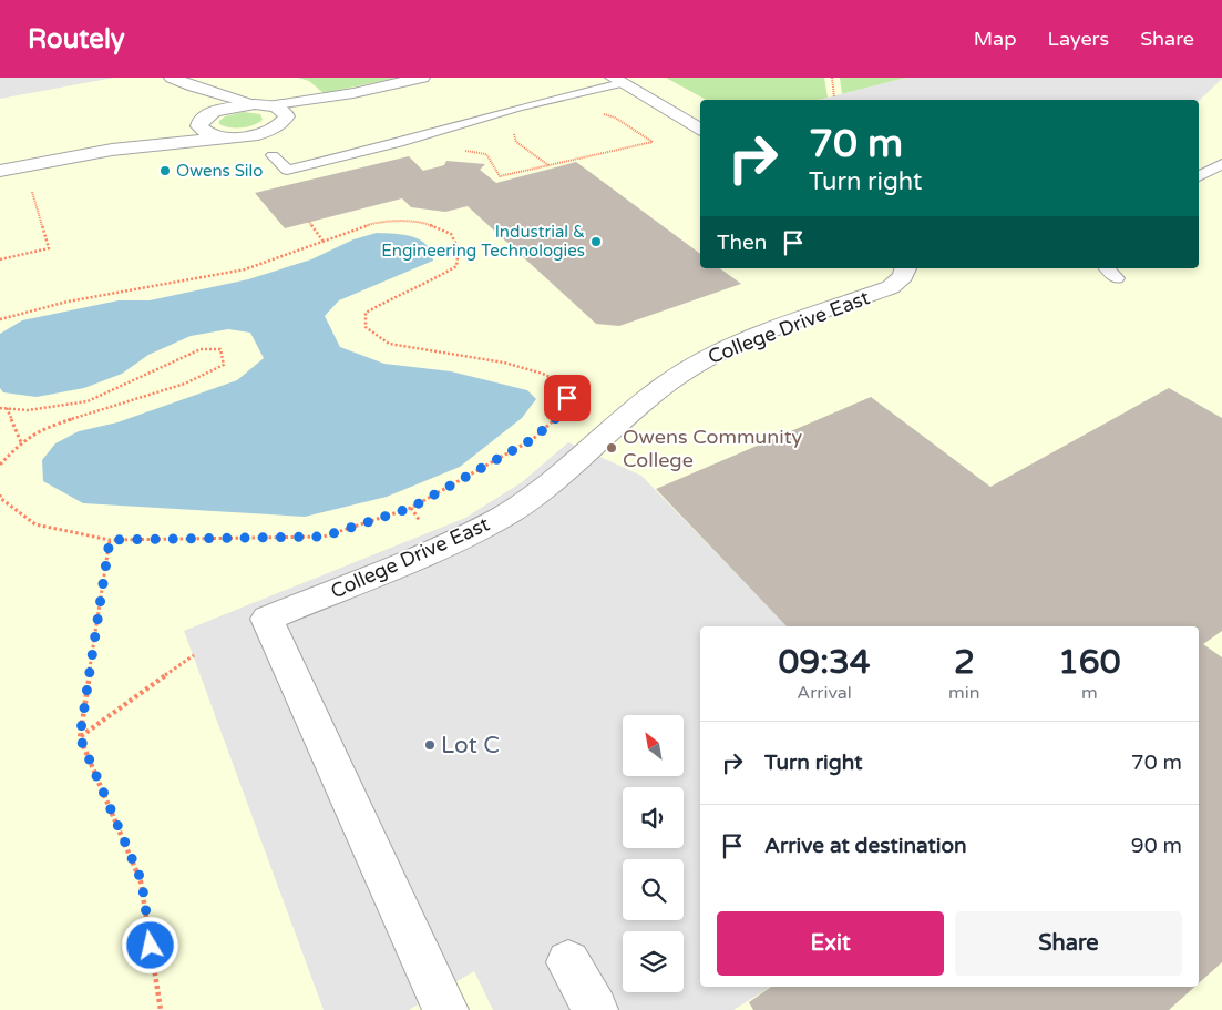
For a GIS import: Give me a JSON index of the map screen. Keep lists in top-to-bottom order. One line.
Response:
{"streets":{"street":["College Drive East"]},"places":["Owens Silo","Industrial & Engineering Technologies","Owens Community College","Lot C"],"north":"top left","page":{"header":"Routely","nav":["Map","Layers","Share"],"turn":["70 m","Turn right"],"then":"Then","eta":["09:34","Arrival","2","min","160","m"],"list":[{"name":"Turn right","value":"70 m"},{"name":"Arrive at destination","value":"90 m"}],"buttons":["Exit","Share"]}}
